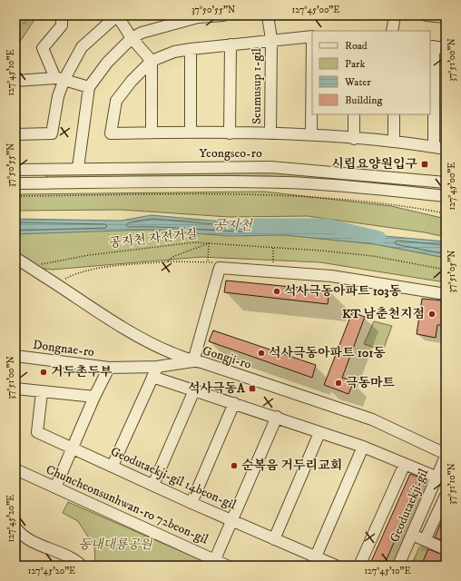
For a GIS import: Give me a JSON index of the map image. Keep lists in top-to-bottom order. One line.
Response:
{"streets":{"street":["Seumusup 1-gil","Yeongseo-ro","Dongnae-ro","Gongji-ro","Geodutaekji-gil 14beon-gil","Chuncheonsunhwan-ro 72beon-gil","Geodutaekji-gil"],"path":["공지천 자전거길"]},"crossings":[["Dongnae-ro","Gongji-ro"],["Dongnae-ro","Geodutaekji-gil 14beon-gil"],["Dongnae-ro","Chuncheonsunhwan-ro 72beon-gil"],["Gongji-ro","Geodutaekji-gil"]],"water":["공지천"],"parks":["동내대룡공원"],"places":{"transit":["시립요양원입구","석사극동A"],"other":["석사극동아파트 103동","KT 남춘천지점","석사극동아파트 101동","거두촌두부","극동마트","순복음 거두리교회"]},"legend":["Road","Park","Water","Building"],"coordinates":["37°50'55\"N","127°45'00\"E","37°51'00\"N","127°45'10\"E","37°51'05\"N","37°51'10\"N","127°45'20\"E"]}
